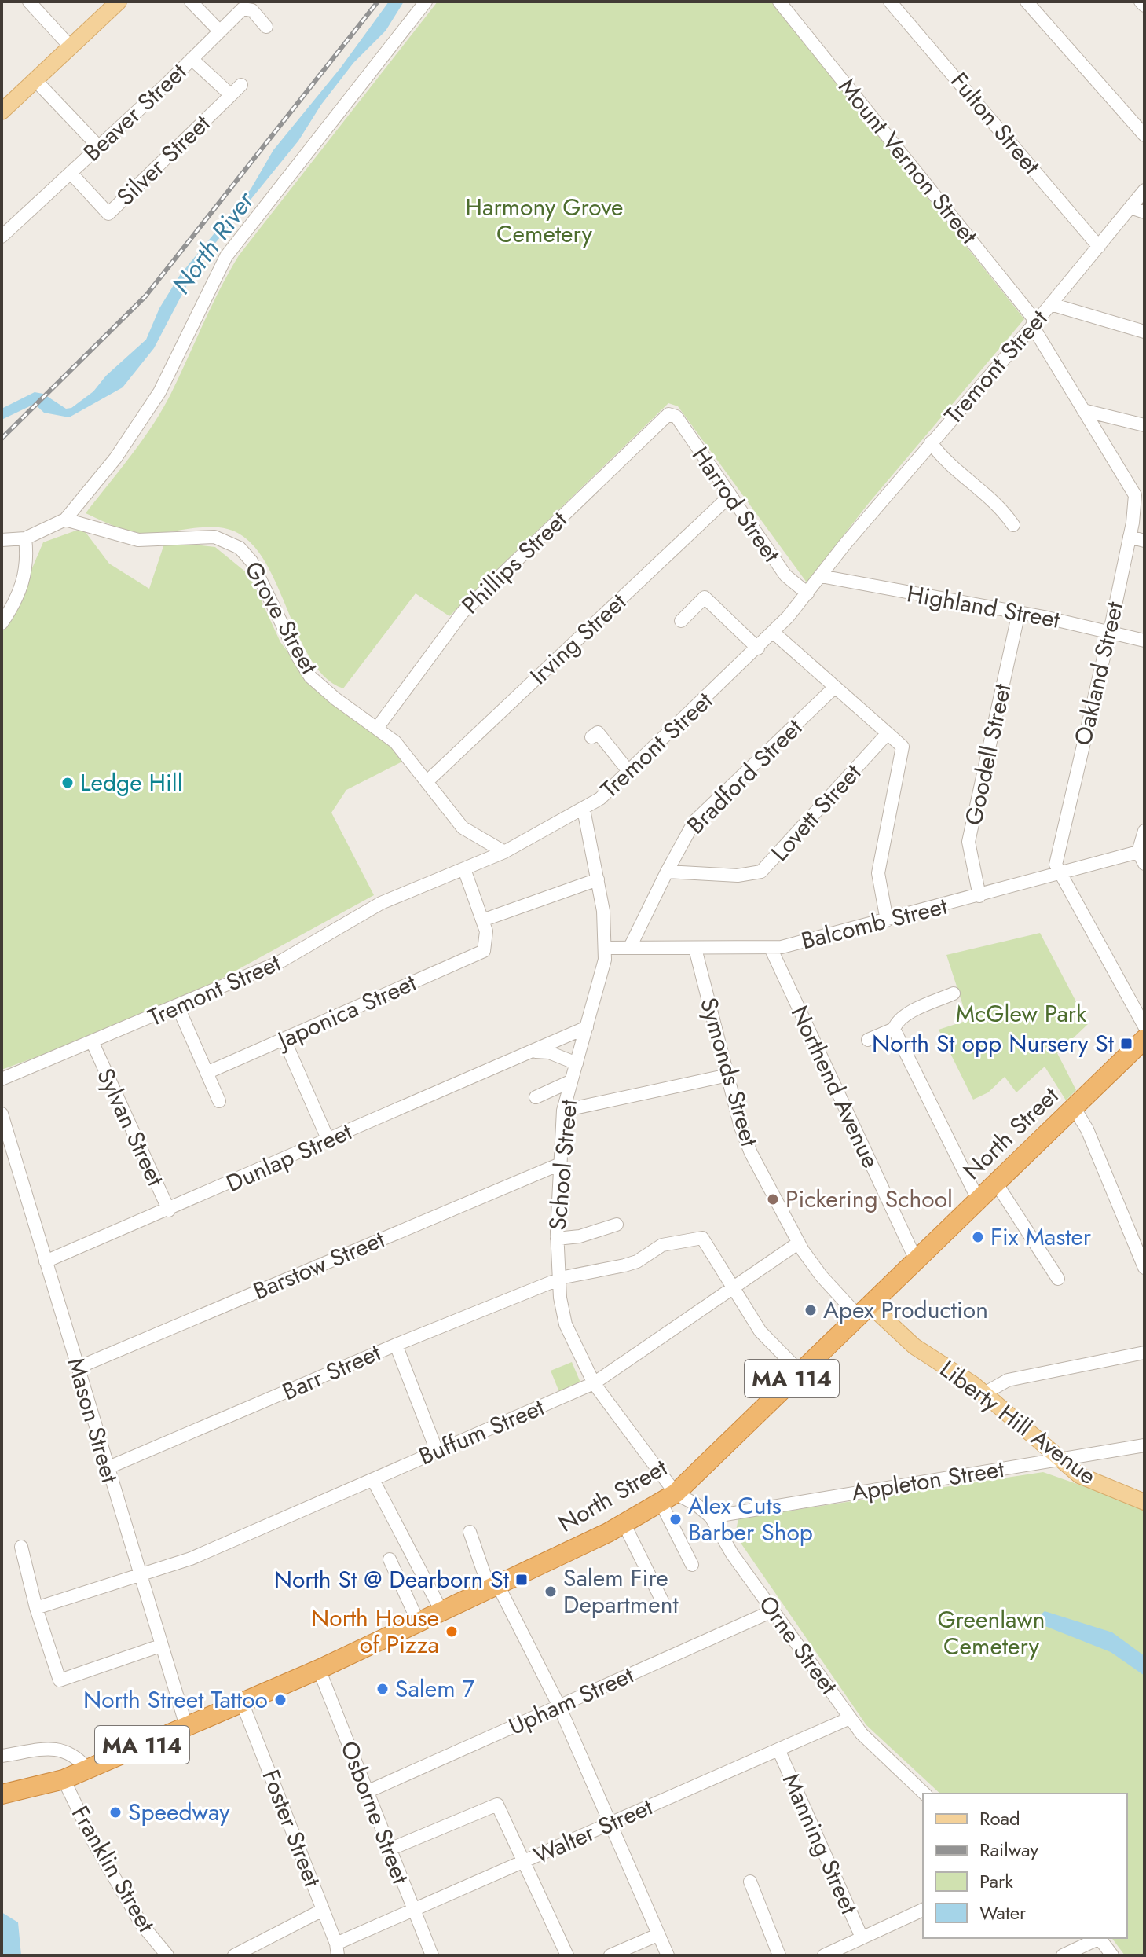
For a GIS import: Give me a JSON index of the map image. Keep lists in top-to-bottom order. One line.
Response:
{"streets":{"highway":["North Street","MA 114"],"main road":["Liberty Hill Avenue"],"street":["Beaver Street","Fulton Street","Silver Street","Mount Vernon Street","Tremont Street","Harrod Street","Phillips Street","Highland Street","Grove Street","Irving Street","Oakland Street","Goodell Street","Bradford Street","Lovett Street","Balcomb Street","Japonica Street","Symonds Street","Northend Avenue","Sylvan Street","Dunlap Street","School Street","Barstow Street","Barr Street","Mason Street","Buffum Street","Appleton Street","Orne Street","Upham Street","Osborne Street","Foster Street","Walter Street","Manning Street","Franklin Street"]},"crossings":[["Beaver Street","Silver Street"],["Fulton Street","Tremont Street"],["Mount Vernon Street","Tremont Street"],["Mount Vernon Street","Oakland Street"],["Tremont Street","Harrod Street"],["Tremont Street","Highland Street"],["Tremont Street","Grove Street"],["Tremont Street","Oakland Street"],["Tremont Street","Sylvan Street"],["Tremont Street","School Street"],["Harrod Street","Phillips Street"],["Harrod Street","Irving Street"],["Phillips Street","Grove Street"],["Highland Street","Oakland Street"],["Highland Street","Goodell Street"],["Grove Street","Irving Street"],["Oakland Street","Balcomb Street"],["Goodell Street","Balcomb Street"],["Bradford Street","Lovett Street"],["Bradford Street","Balcomb Street"],["Balcomb Street","Symonds Street"],["Balcomb Street","Northend Avenue"],["Balcomb Street","School Street"],["Symonds Street","North Street"],["Symonds Street","Liberty Hill Avenue"],["Symonds Street","Buffum Street"],["Northend Avenue","North Street"],["Sylvan Street","Dunlap Street"],["North Street","School Street"],["North Street","Mason Street"],["North Street","Liberty Hill Avenue"],["North Street","Orne Street"],["North Street","Osborne Street"],["North Street","Foster Street"],["North Street","Franklin Street"],["Dunlap Street","School Street"],["Dunlap Street","Mason Street"],["School Street","Barstow Street"],["School Street","Barr Street"],["School Street","Buffum Street"],["School Street","Orne Street"],["Barstow Street","Mason Street"],["Barr Street","Mason Street"],["Barr Street","Buffum Street"],["Mason Street","Buffum Street"],["Liberty Hill Avenue","Appleton Street"],["Appleton Street","Orne Street"],["Orne Street","Upham Street"],["Orne Street","Walter Street"],["Upham Street","Osborne Street"],["Osborne Street","Walter Street"],["Foster Street","Walter Street"],["Walter Street","Manning Street"]],"water":["North River"],"parks":["Harmony Grove Cemetery","McGlew Park","Greenlawn Cemetery"],"places":{"other":["Ledge Hill","Pickering School","Fix Master","Apex Production","Alex Cuts Barber Shop","Salem Fire Department","North House of Pizza","Salem 7","North Street Tattoo","Speedway"],"transit":["North St opp Nursery St","North St @ Dearborn St"]},"legend":["Road","Railway","Park","Water"]}
